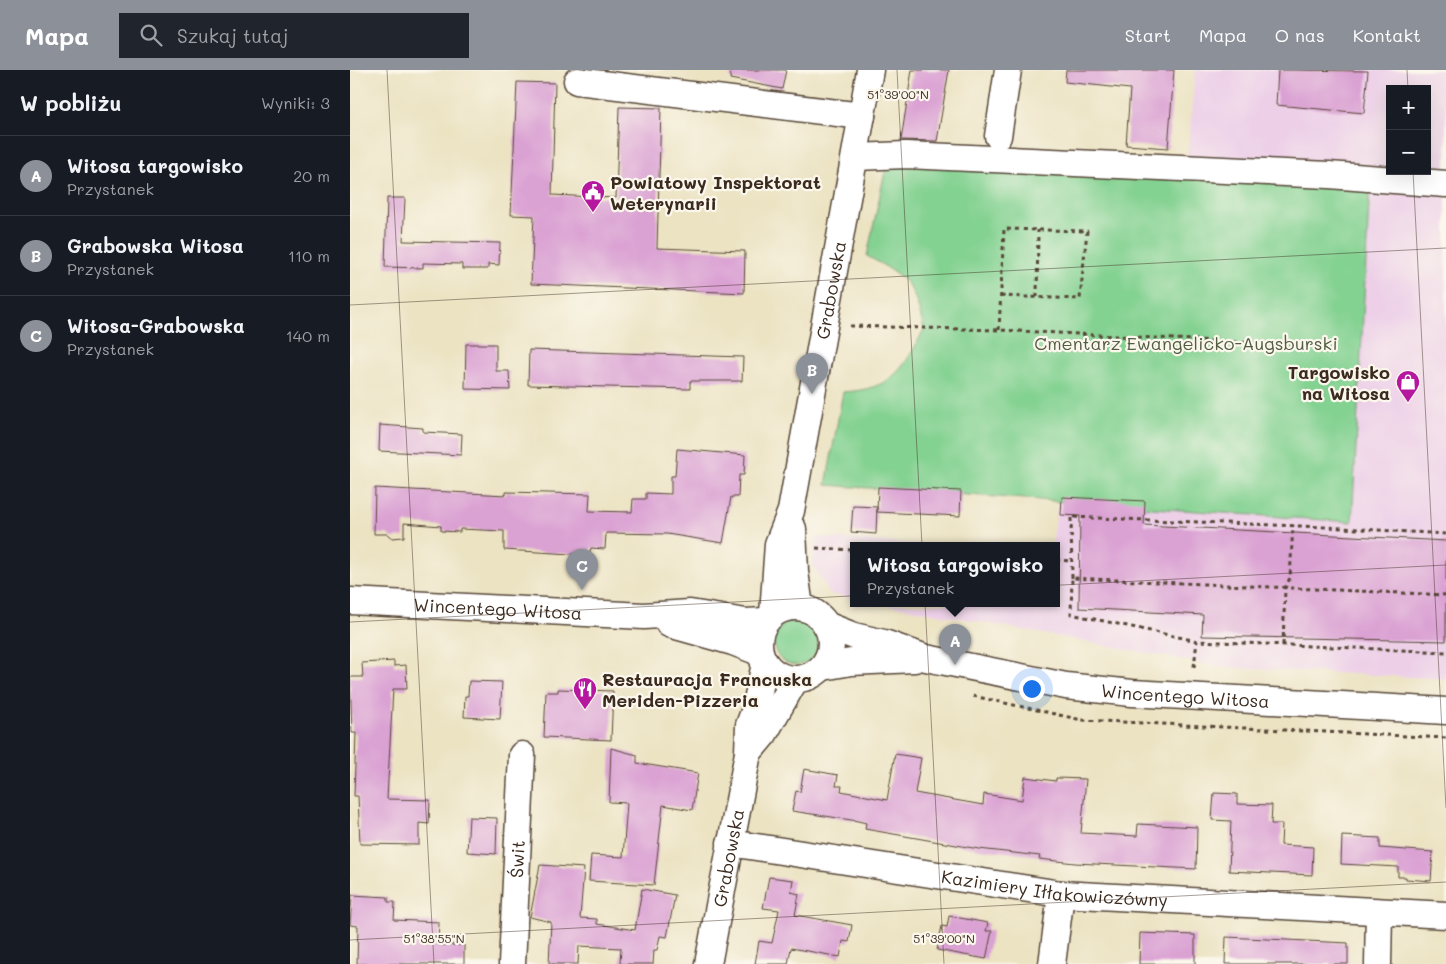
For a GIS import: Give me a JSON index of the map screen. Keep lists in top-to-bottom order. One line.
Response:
{"streets":{"street":["Grabowska","Wincentego Witosa","Świt","Kazimiery Iłłakowiczówny"]},"crossings":[["Grabowska","Wincentego Witosa"],["Grabowska","Kazimiery Iłłakowiczówny"]],"parks":["Cmentarz Ewangelicko-Augsburski"],"places":{"public building":["Powiatowy Inspektorat Weterynarii"],"shop":["Targowisko na Witosa"],"restaurant":["Restauracja Francuska Meriden-Pizzeria"]},"page":{"header":"Mapa","search":"Szukaj tutaj","nav":["Start","Mapa","O nas","Kontakt"],"heading":["W pobliżu","Wyniki: 3"],"map_buttons":["+","−"],"list":[{"mark":"A","name":"Witosa targowisko","note":"Przystanek","value":"20 m"},{"mark":"B","name":"Grabowska Witosa","note":"Przystanek","value":"110 m"},{"mark":"C","name":"Witosa-Grabowska","note":"Przystanek","value":"140 m"}],"pins":["B","C","A"],"popup":["Witosa targowisko","Przystanek"]},"coordinates":["51°39'00\"N","51°38'55\"N"]}
